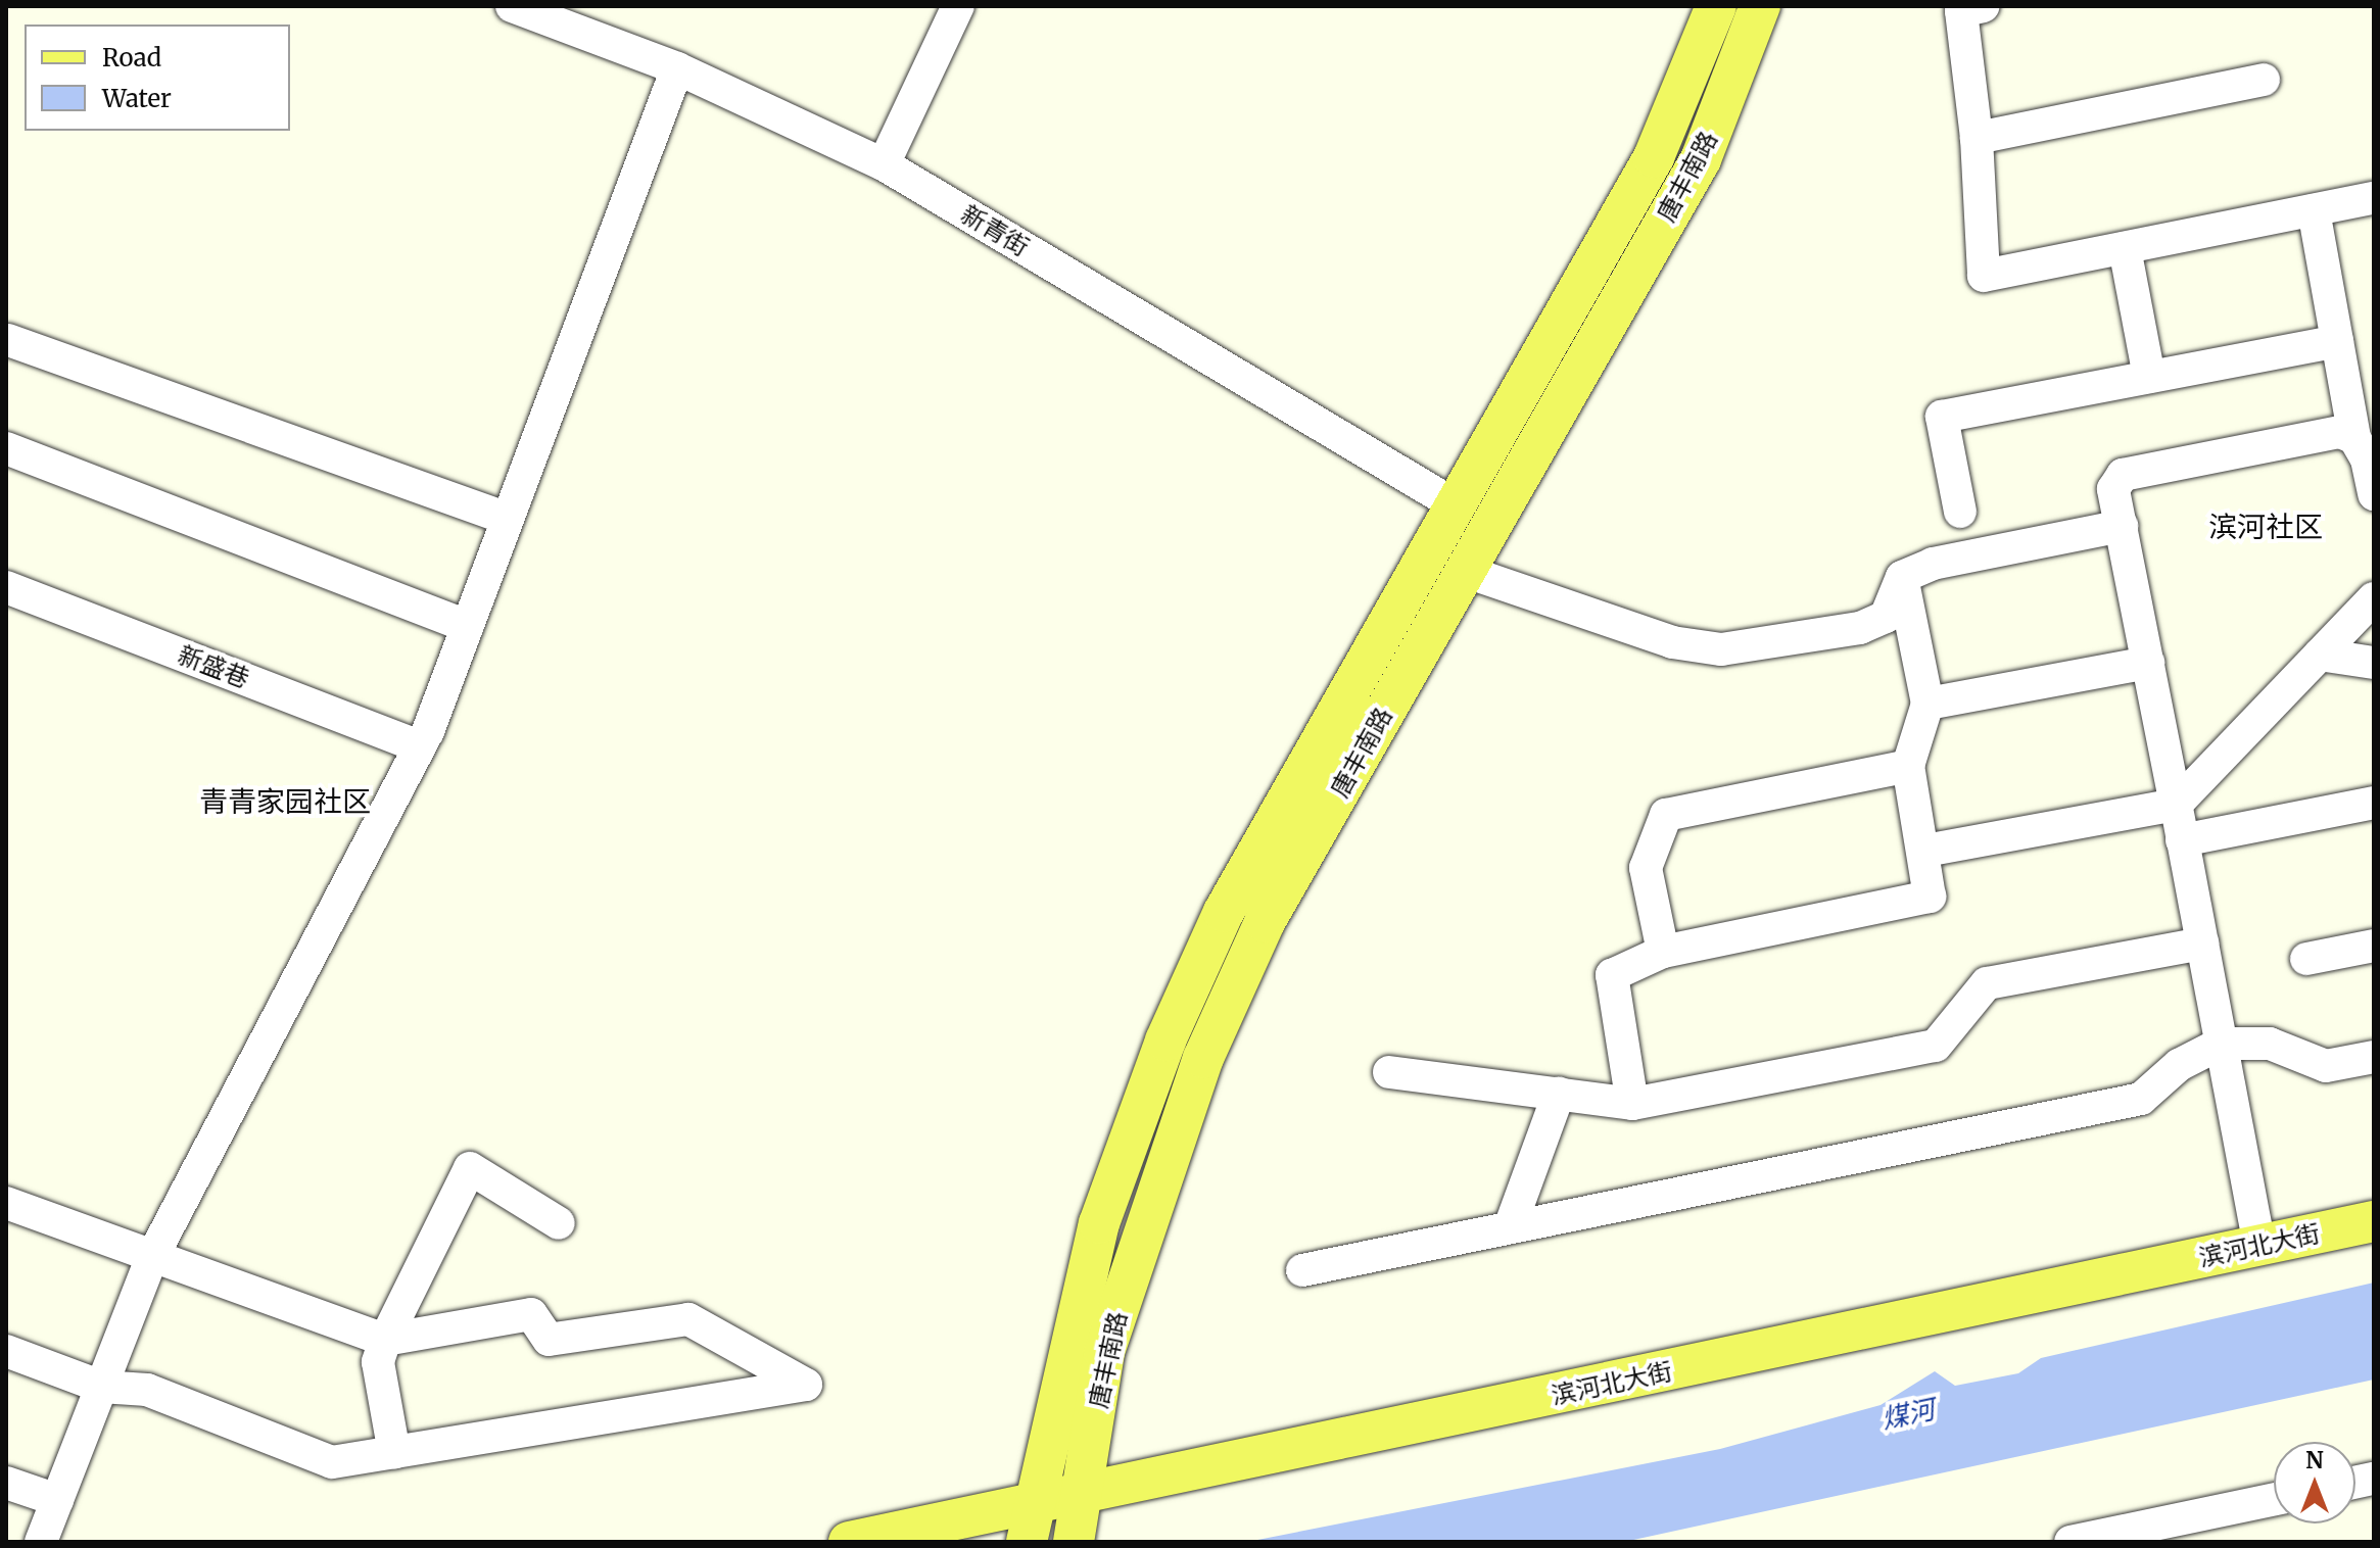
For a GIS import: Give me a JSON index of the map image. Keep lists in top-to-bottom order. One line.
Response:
{"streets":{"main road":["唐丰南路","滨河北大街"],"street":["新青街","新盛巷"]},"crossings":[["唐丰南路","新青街"],["唐丰南路","滨河北大街"]],"districts":["滨河社区","青青家园社区"],"water":["煤河"],"legend":["Road","Water"],"north":"top"}
